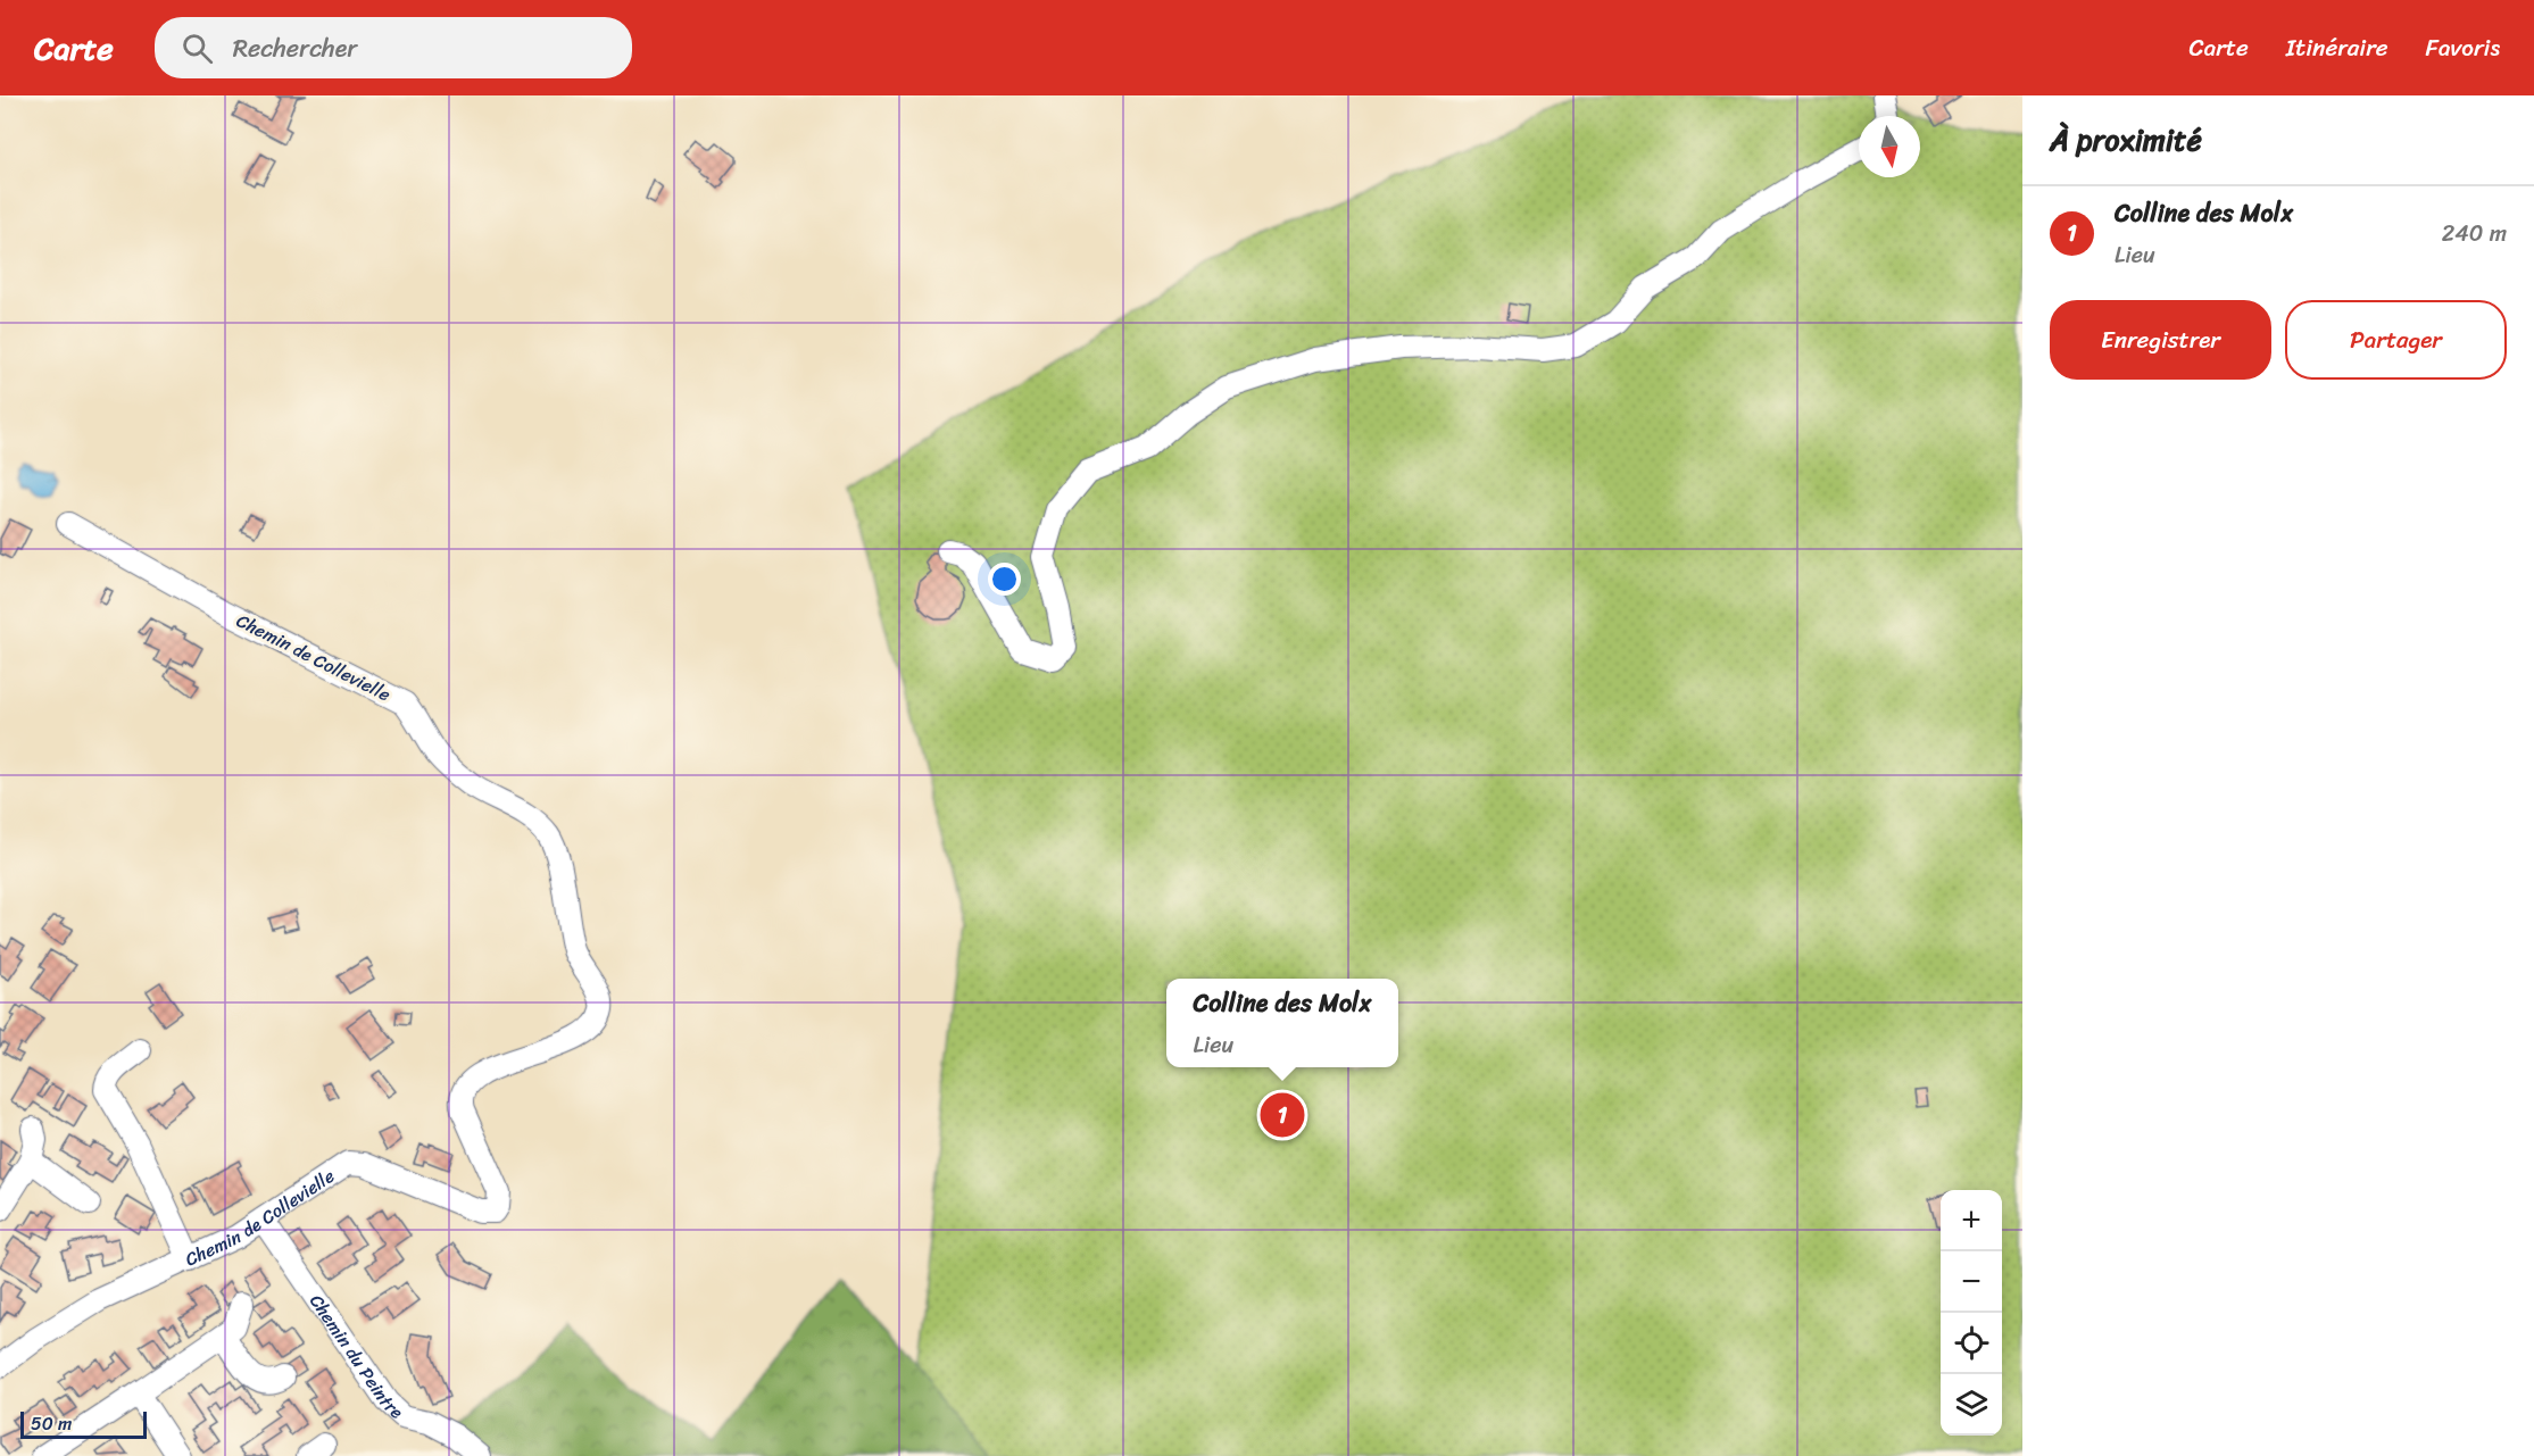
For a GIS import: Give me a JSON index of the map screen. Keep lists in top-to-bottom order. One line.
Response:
{"streets":{"street":["Chemin de Collevielle","Chemin du Peintre"]},"crossings":[["Chemin de Collevielle","Chemin du Peintre"]],"scale_bar":"50 m","north":"bottom","page":{"header":"Carte","search":"Rechercher","nav":["Carte","Itinéraire","Favoris"],"heading":"À proximité","list":[{"mark":"1","name":"Colline des Molx","note":"Lieu","value":"240 m"}],"buttons":["Enregistrer","Partager"],"popup":["Colline des Molx","Lieu"],"pins":"1","map_buttons":["+","−"],"scale":"50 m"}}
